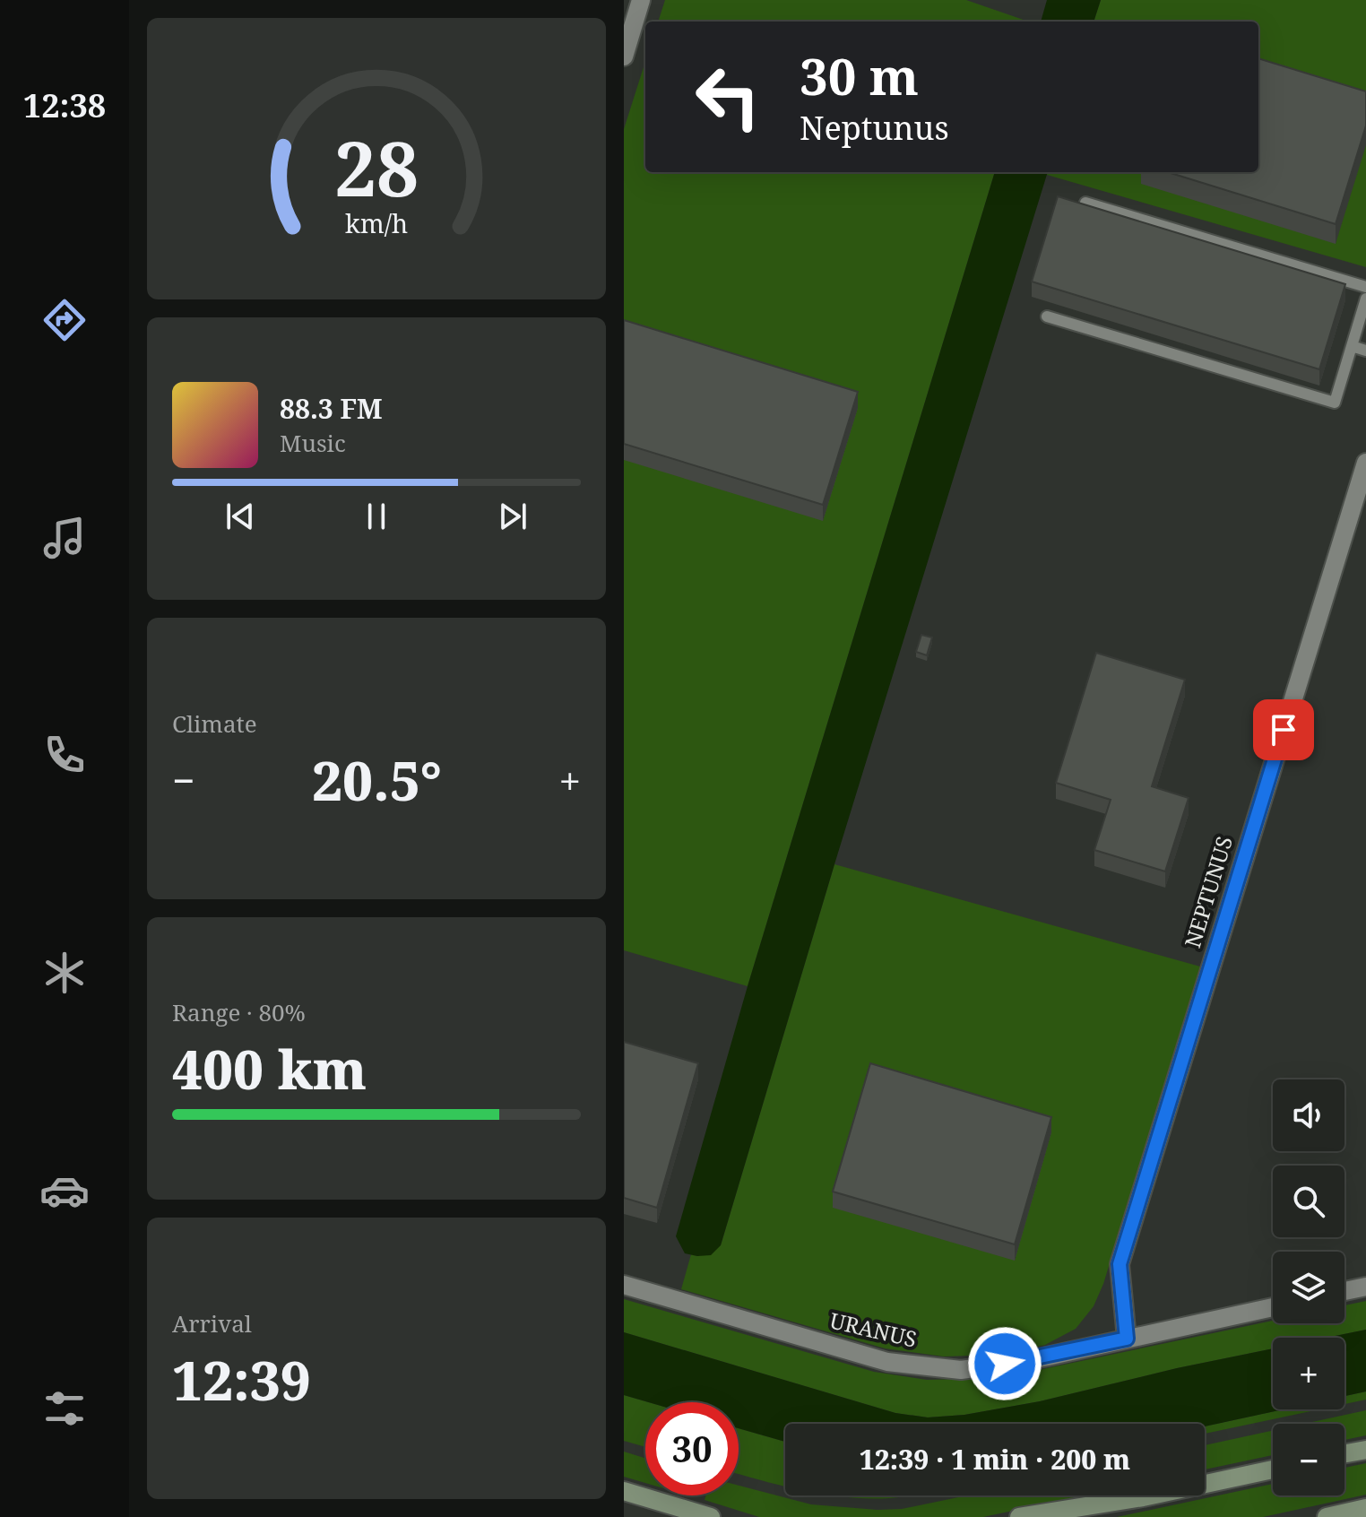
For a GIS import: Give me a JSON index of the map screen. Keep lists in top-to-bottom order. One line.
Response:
{"streets":{"street":["NEPTUNUS","URANUS"]},"crossings":[["NEPTUNUS","URANUS"]],"page":{"tabs":"12:38","turn":["30 m","Neptunus"],"song":["88.3 FM","Music"],"tile":["Climate",["Range · 80%","400 km"],["Arrival","12:39"]],"heat":["−","20.5°","+"],"map_buttons":["+","−"],"limit":"30","trip":"12:39 · 1 min · 200 m","gauge":["28","km/h"]}}
